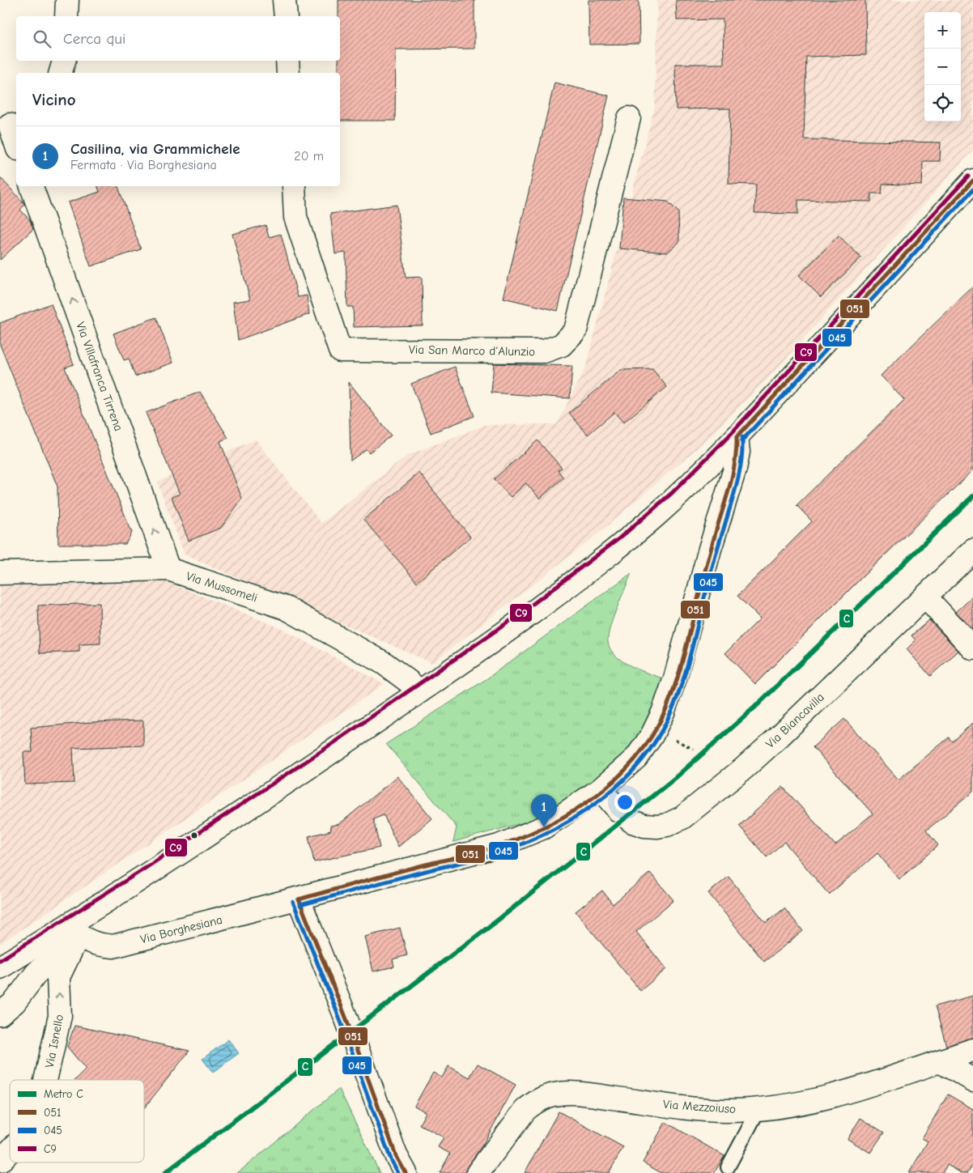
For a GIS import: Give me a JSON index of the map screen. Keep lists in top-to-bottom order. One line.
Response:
{"streets":{"street":["Via San Marco d'Alunzio","Via Villafranca Tirrena","Via Mussomeli","Via Biancavilla","Via Borghesiana","Via Isnello","Via Mezzoiuso"]},"crossings":[["Via Villafranca Tirrena","Via Mussomeli"],["Via Biancavilla","Via Borghesiana"],["Via Borghesiana","Via Isnello"]],"one_way":["Via Villafranca Tirrena","Via Isnello"],"lines":["transit line C9","transit line 051","transit line 045","metro line C"],"legend":["Metro C","051","045","C9"],"page":{"map_buttons":["+","−"],"search":"Cerca qui","heading":"Vicino","list":[{"mark":"1","name":"Casilina, via Grammichele","note":"Fermata · Via Borghesiana","value":"20 m"}],"pins":"1"}}
